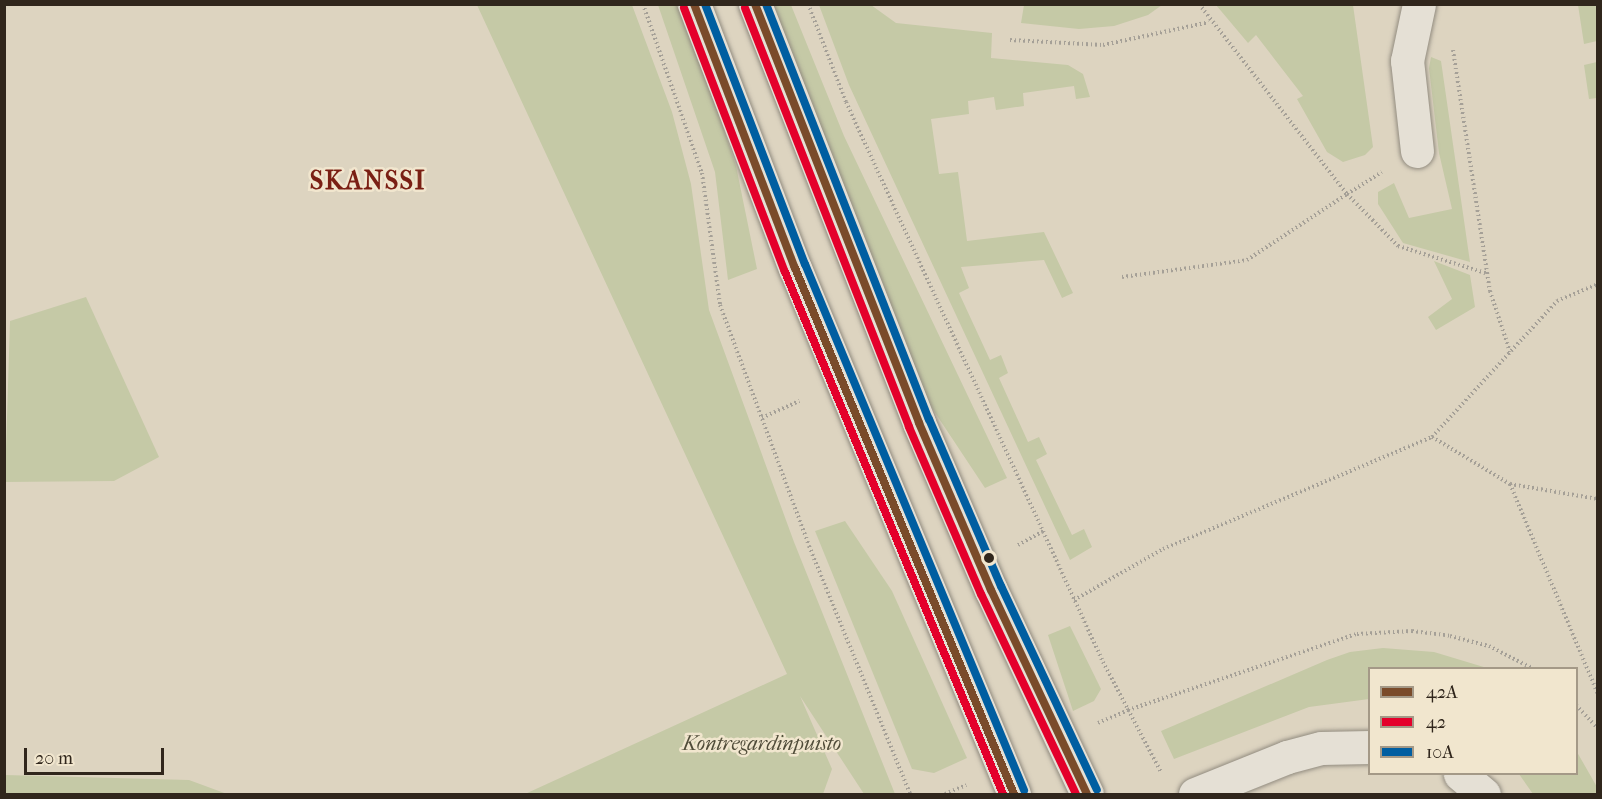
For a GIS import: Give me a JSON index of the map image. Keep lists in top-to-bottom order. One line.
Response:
{"districts":["SKANSSI"],"parks":["Kontregardinpuisto"],"lines":["transit line 42A","transit line 10A","transit line 42"],"legend":["42A","42","10A"],"scale_bar":"20 m"}
